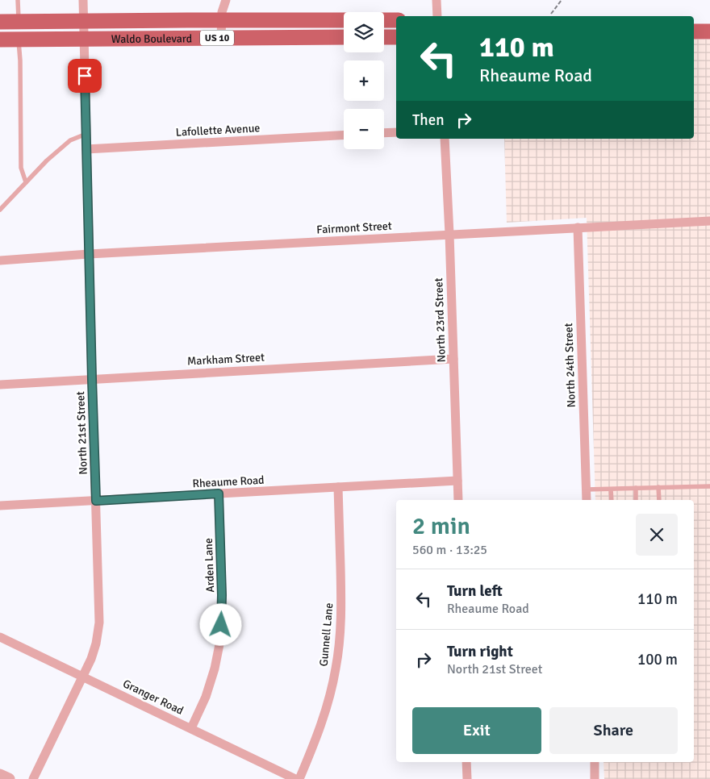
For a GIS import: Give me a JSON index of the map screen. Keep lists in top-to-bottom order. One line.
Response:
{"streets":{"main road":["US 10","Waldo Boulevard"],"street":["Lafollette Avenue","Fairmont Street","North 23rd Street","Markham Street","North 24th Street","North 21st Street","Rheaume Road","Arden Lane","Gunnell Lane","Granger Road"]},"crossings":[["Waldo Boulevard","North 21st Street"],["Lafollette Avenue","North 21st Street"],["Fairmont Street","North 23rd Street"],["Fairmont Street","North 24th Street"],["Fairmont Street","North 21st Street"],["North 23rd Street","Markham Street"],["North 23rd Street","Rheaume Road"],["Markham Street","North 21st Street"],["North 21st Street","Rheaume Road"],["North 21st Street","Granger Road"],["Rheaume Road","Arden Lane"],["Rheaume Road","Gunnell Lane"],["Arden Lane","Granger Road"]],"page":{"map_buttons":["+","−"],"turn":["110 m","Rheaume Road"],"then":"Then","heading":["2 min","560 m · 13:25"],"list":[{"name":"Turn left","note":"Rheaume Road","value":"110 m"},{"name":"Turn right","note":"North 21st Street","value":"100 m"}],"buttons":["Exit","Share"]}}
